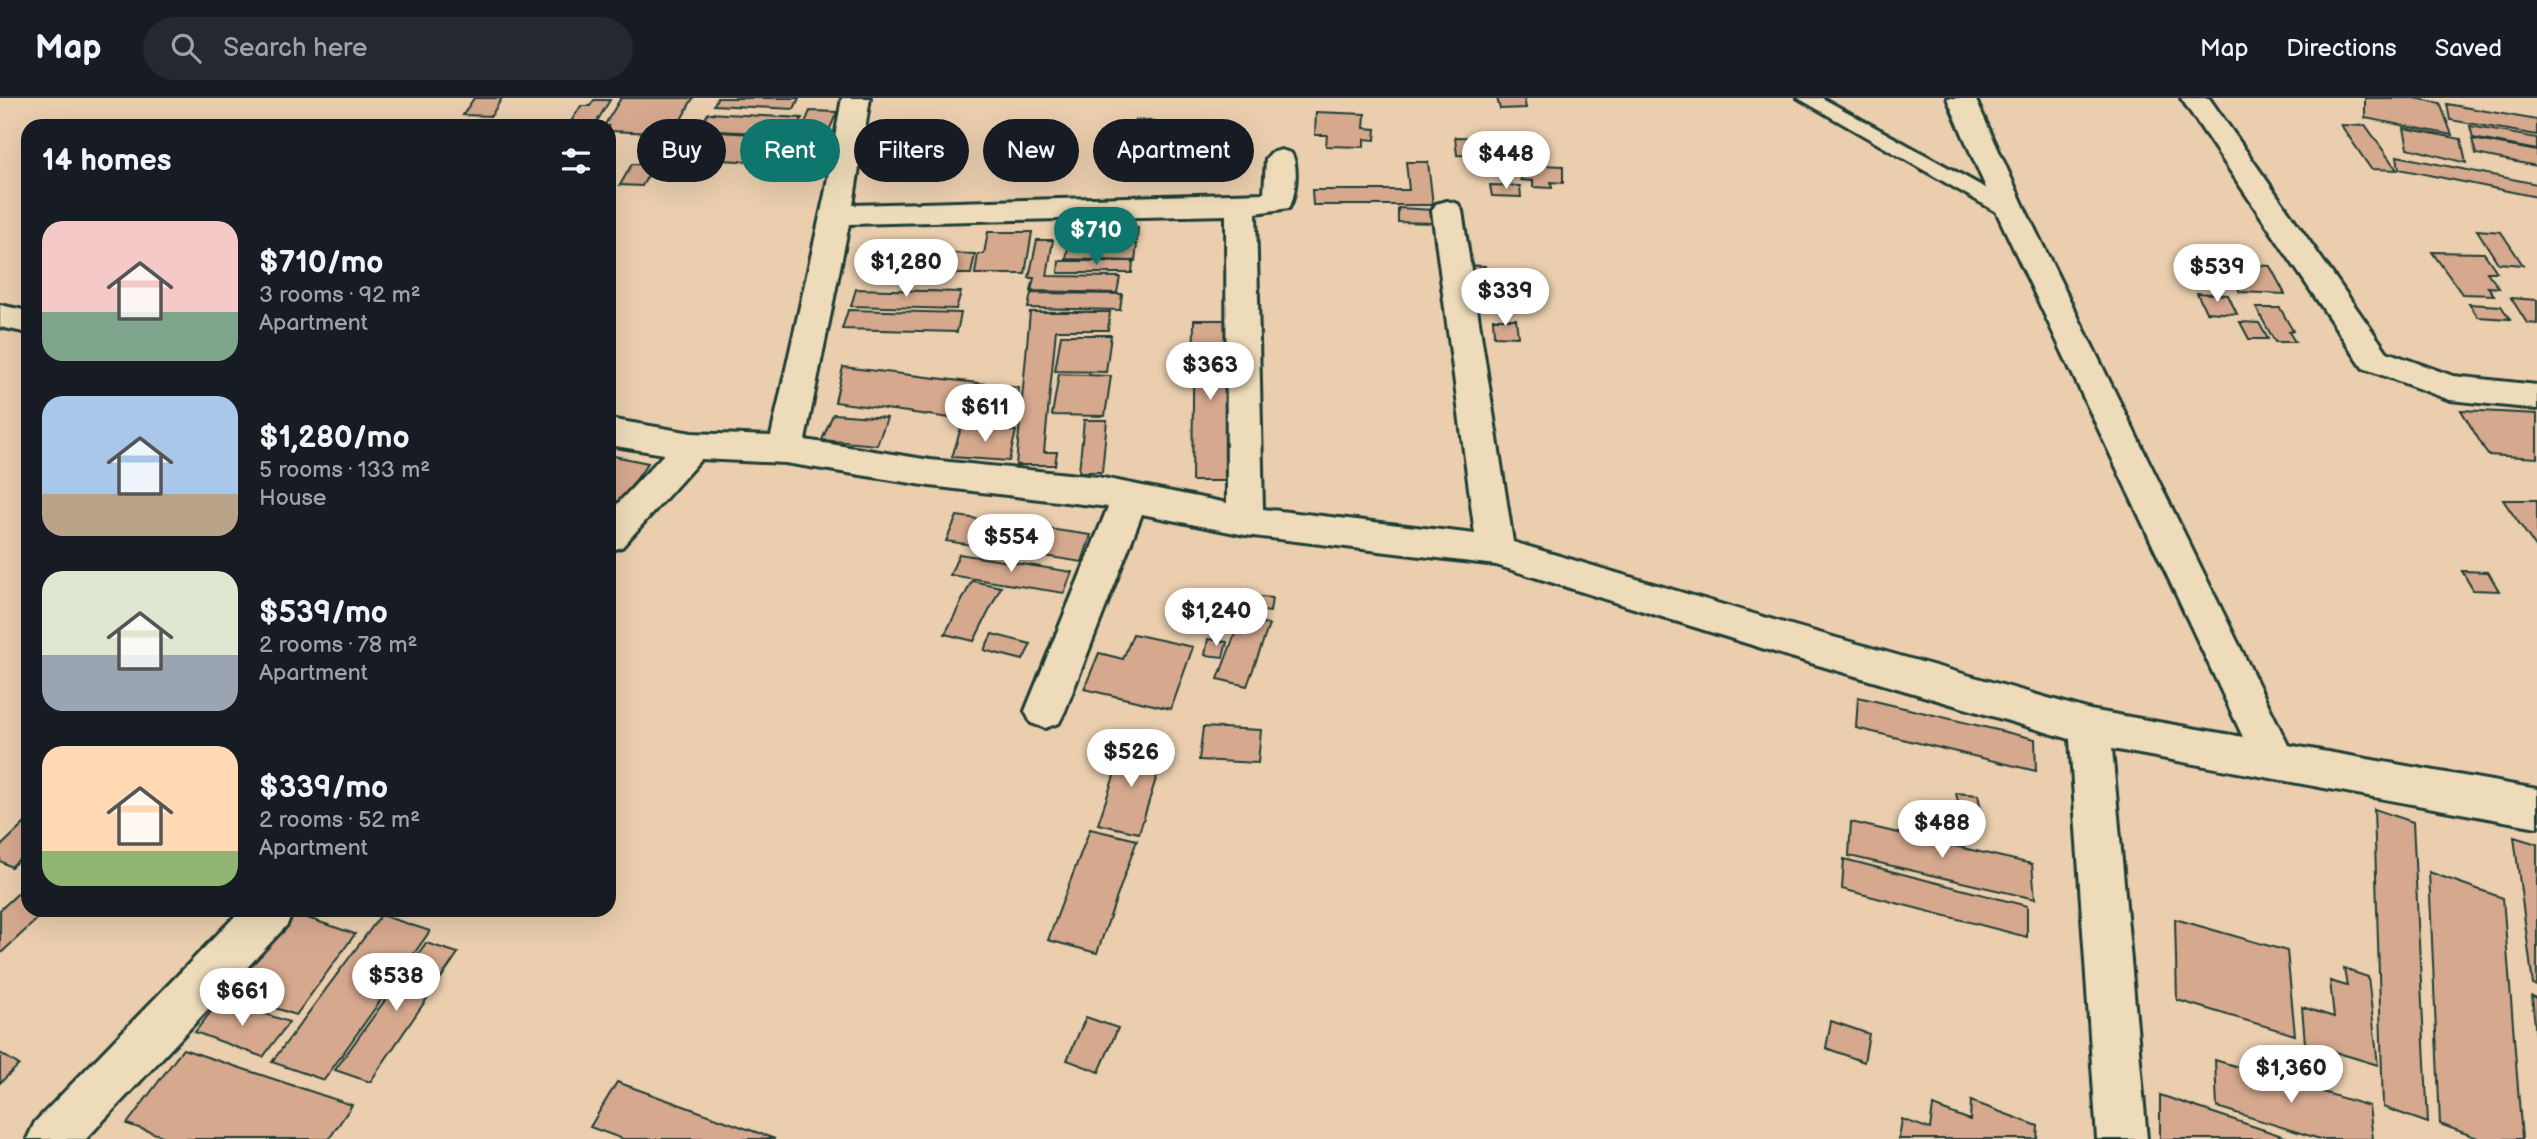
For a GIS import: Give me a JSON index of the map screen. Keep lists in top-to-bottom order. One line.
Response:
{"page":{"header":"Map","search":"Search here","nav":["Map","Directions","Saved"],"chip":["Buy","Rent","Filters","New","Apartment"],"heading":"14 homes","price":["$448","$710","$1,280","$539","$339","$363","$611","$554","$1,240","$526","$488","$538","$661","$1,360"],"list":[{"name":"$710/mo","note":"3 rooms · 92 m² · Apartment"},{"name":"$1,280/mo","note":"5 rooms · 133 m² · House"},{"name":"$539/mo","note":"2 rooms · 78 m² · Apartment"},{"name":"$339/mo","note":"2 rooms · 52 m² · Apartment"}]}}
